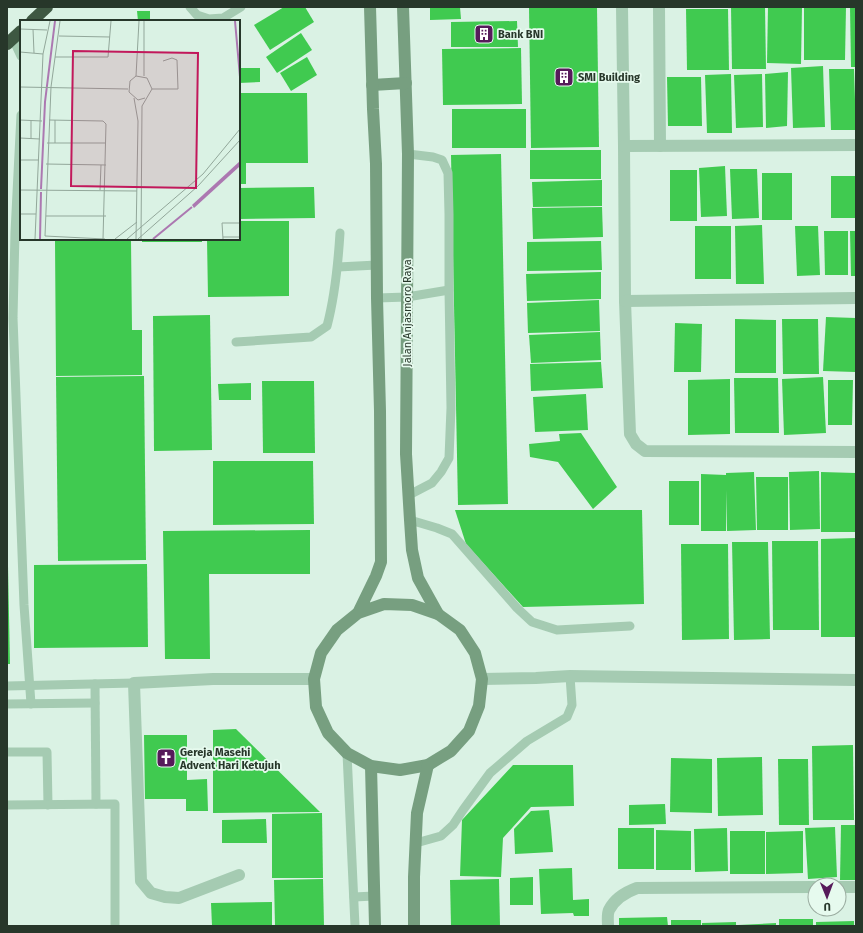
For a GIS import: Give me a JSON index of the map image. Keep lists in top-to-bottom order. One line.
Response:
{"streets":{"street":["Jalan Anjasmoro Raya"]},"places":{"building":["Bank BNI","SMI Building"],"church":["Gereja Masehi Advent Hari Ketujuh"]},"north":"bottom"}
